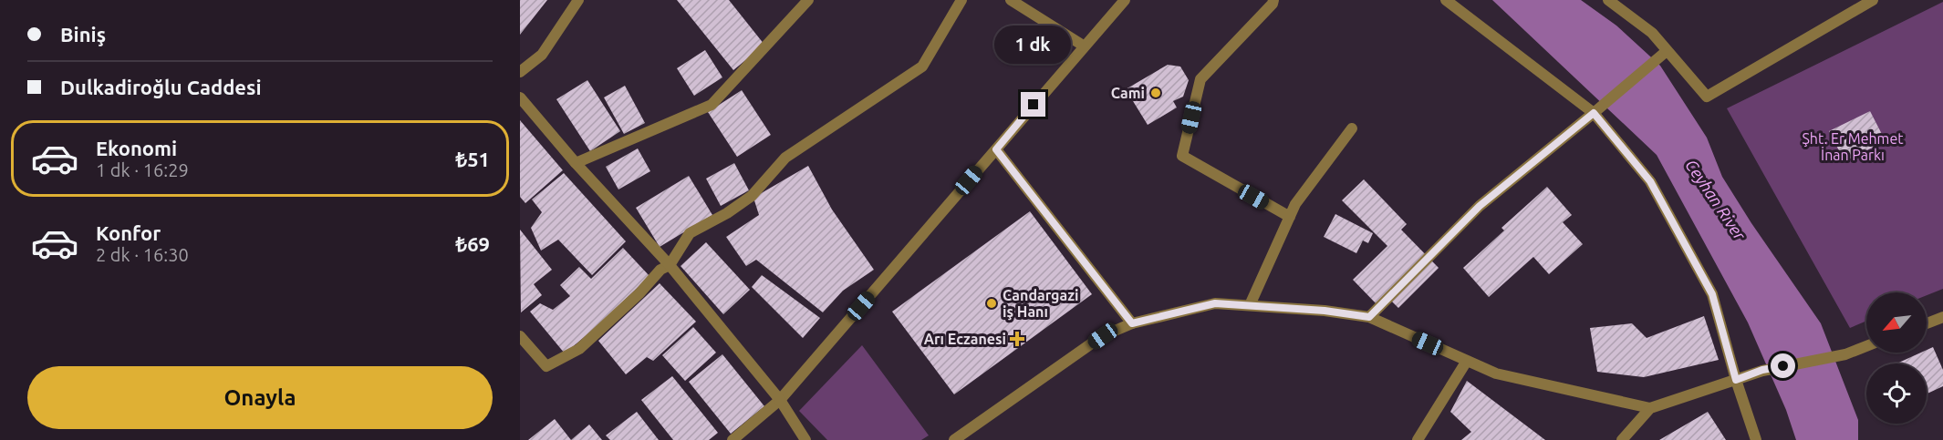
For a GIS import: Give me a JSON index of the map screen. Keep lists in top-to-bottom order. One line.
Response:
{"water":["Ceyhan River"],"parks":["Şht. Er Mehmet İnan Parkı"],"places":{"other":["Cami","Candargazi iş Hanı"],"health":["Arı Eczanesi"]},"north":"bottom left","page":{"banner":["Biniş","Dulkadiroğlu Caddesi"],"bubble":"1 dk","list":[{"name":"Ekonomi","note":"1 dk · 16:29","value":"₺51"},{"name":"Konfor","note":"2 dk · 16:30","value":"₺69"}],"buttons":"Onayla"}}
